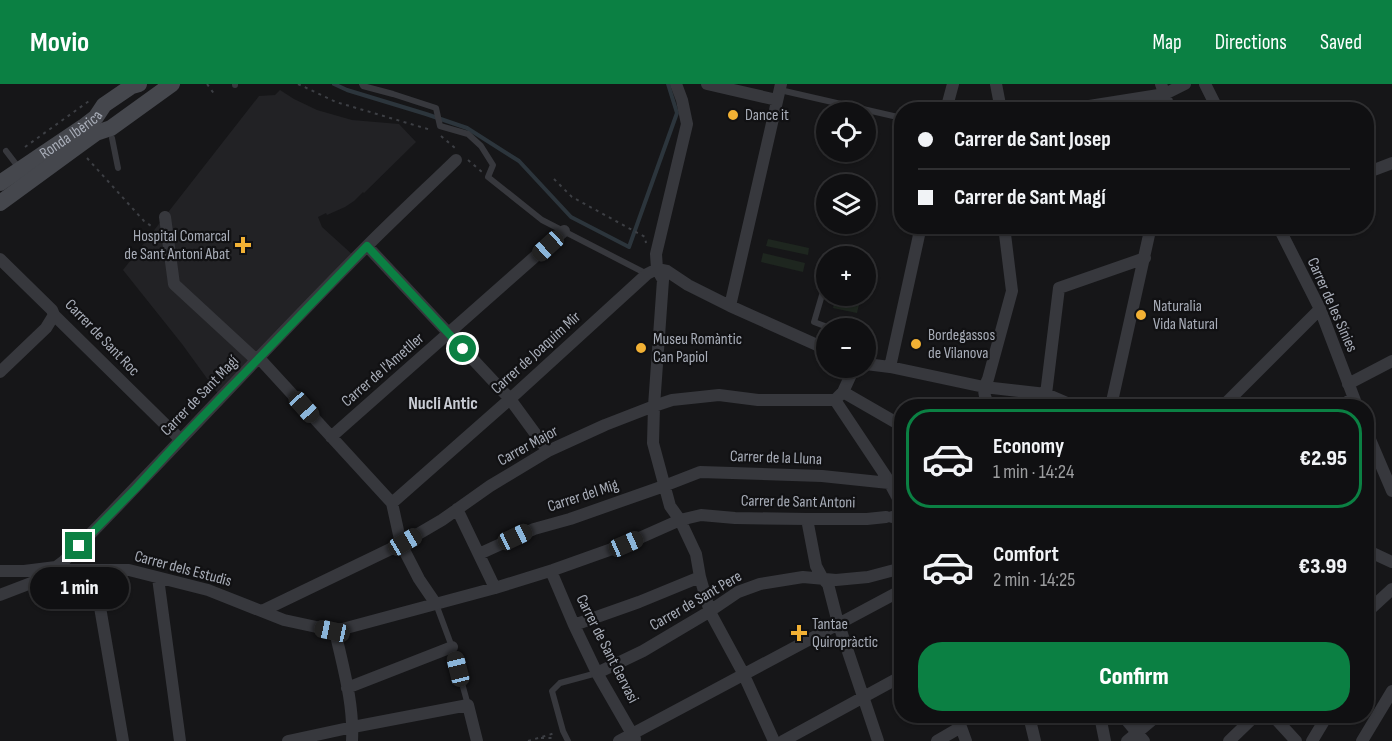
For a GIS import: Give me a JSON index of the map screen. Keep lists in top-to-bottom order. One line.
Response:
{"streets":{"street":["Ronda Ibèrica","Carrer de les Sínies","Carrer de Sant Roc","Carrer de Joaquim Mir","Carrer de l'Ametller","Carrer de Sant Magí","Carrer Major","Carrer de la Lluna","Carrer del Mig","Carrer de Sant Antoni","Carrer dels Estudis","Carrer de Sant Pere","Carrer de Sant Gervasi"]},"crossings":[["Carrer de Sant Roc","Carrer de Sant Magí"],["Carrer de Sant Magí","Carrer dels Estudis"],["Carrer Major","Carrer dels Estudis"],["Carrer de la Lluna","Carrer del Mig"],["Carrer de Sant Antoni","Carrer dels Estudis"],["Carrer de Sant Antoni","Carrer de Sant Gervasi"],["Carrer de Sant Pere","Carrer de Sant Gervasi"]],"districts":["Nucli Antic"],"places":{"other":["Dance it","Naturalia Vida Natural","Bordegassos de Vilanova","Museu Romàntic Can Papiol"],"health":["Hospital Comarcal de Sant Antoni Abat","Tantae Quiropràctic"]},"page":{"header":"Movio","nav":["Map","Directions","Saved"],"map_buttons":["+","−"],"banner":["Carrer de Sant Josep","Carrer de Sant Magí"],"list":[{"name":"Economy","note":"1 min · 14:24","value":"€2.95"},{"name":"Comfort","note":"2 min · 14:25","value":"€3.99"}],"bubble":"1 min","buttons":"Confirm"}}
